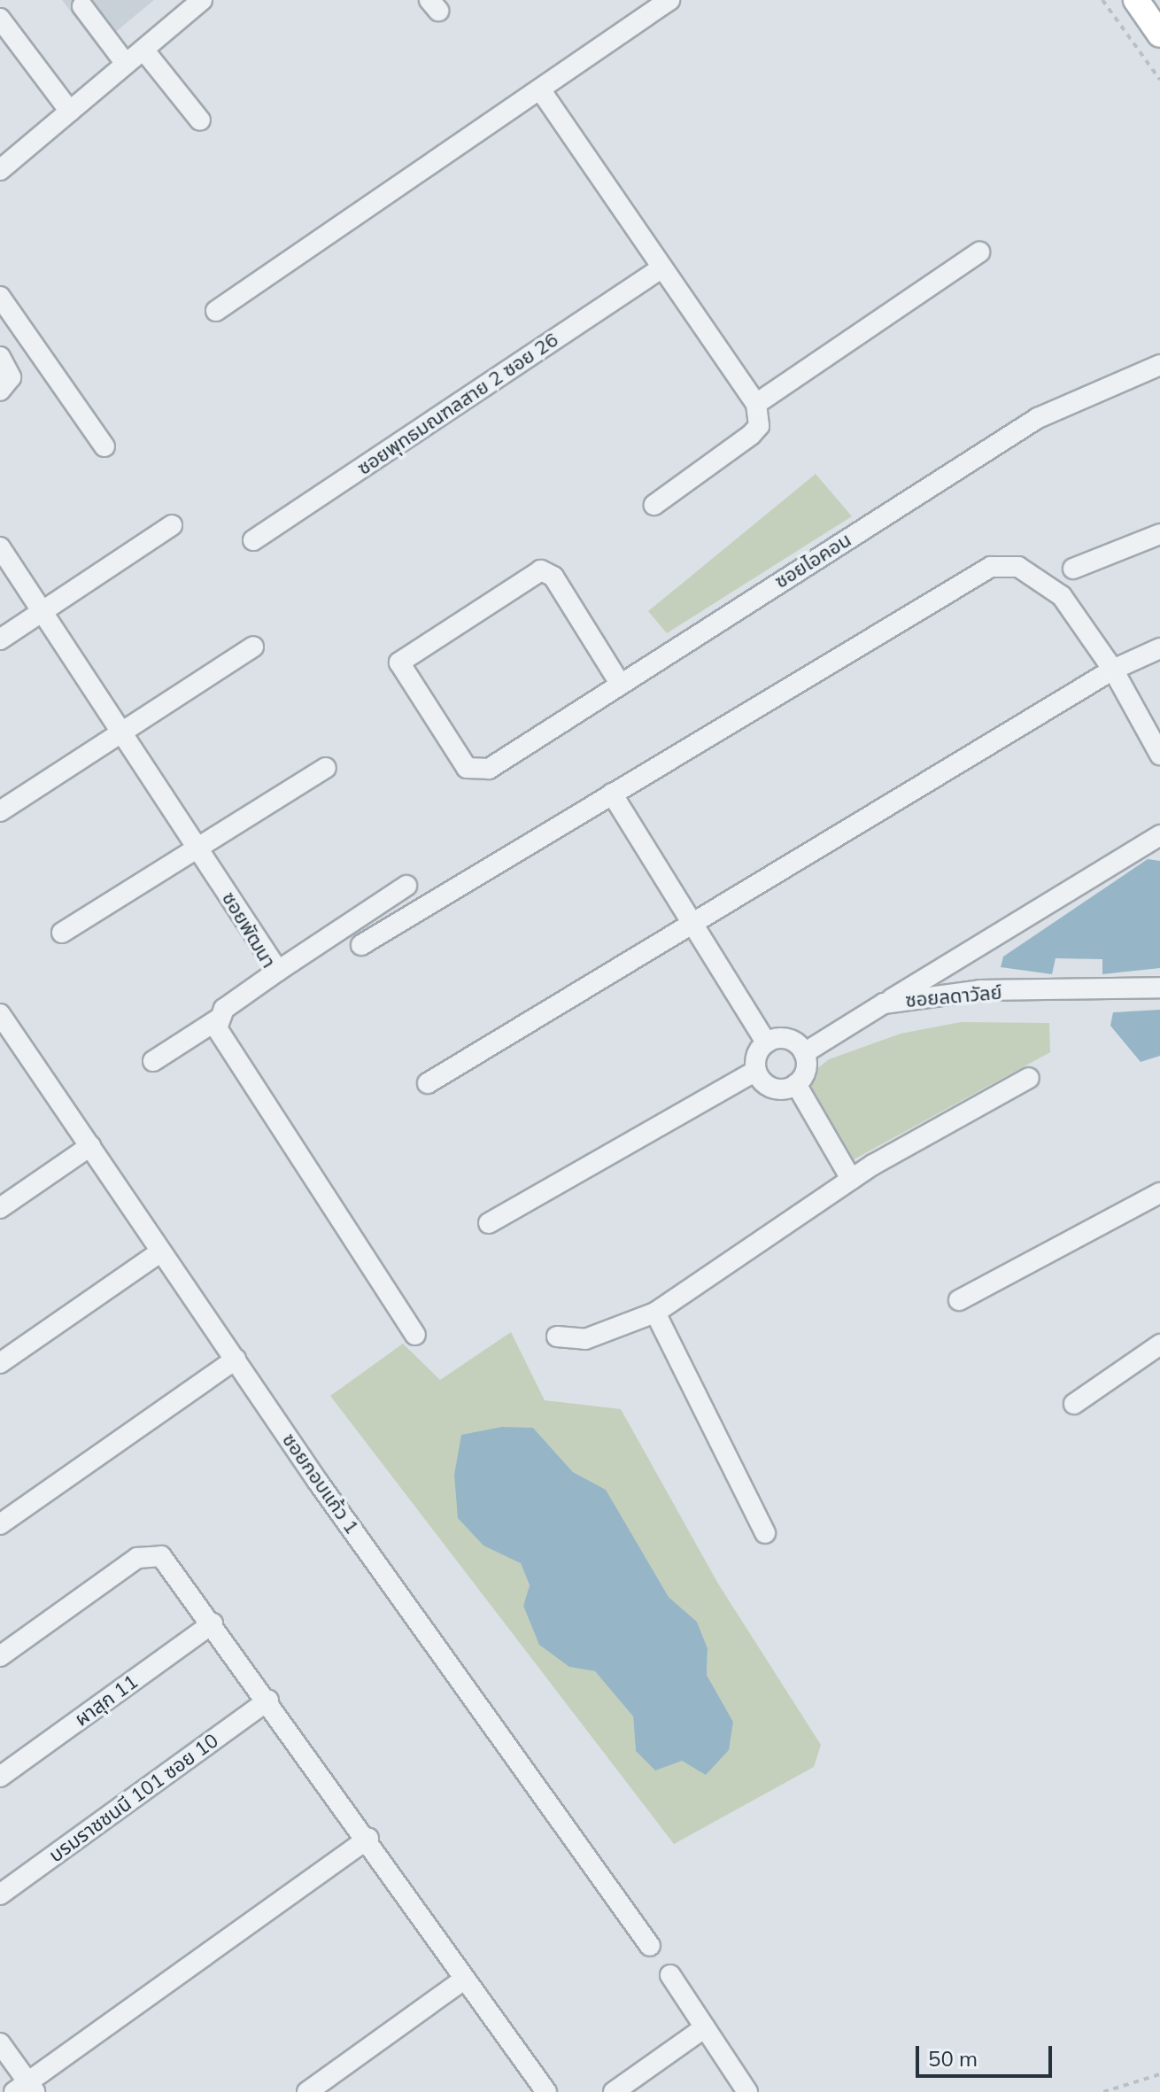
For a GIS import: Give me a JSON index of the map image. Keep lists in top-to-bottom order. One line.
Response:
{"streets":{"street":["ซอยพุทธมณฑลสาย 2 ซอย 26","ซอยไอคอน","ซอยพัฒนา","ซอยลดาวัลย์","ซอยกอบแก้ว 1","ผาสุก 11","บรมราชชนนี 101 ซอย 10"]},"scale_bar":"50 m"}
